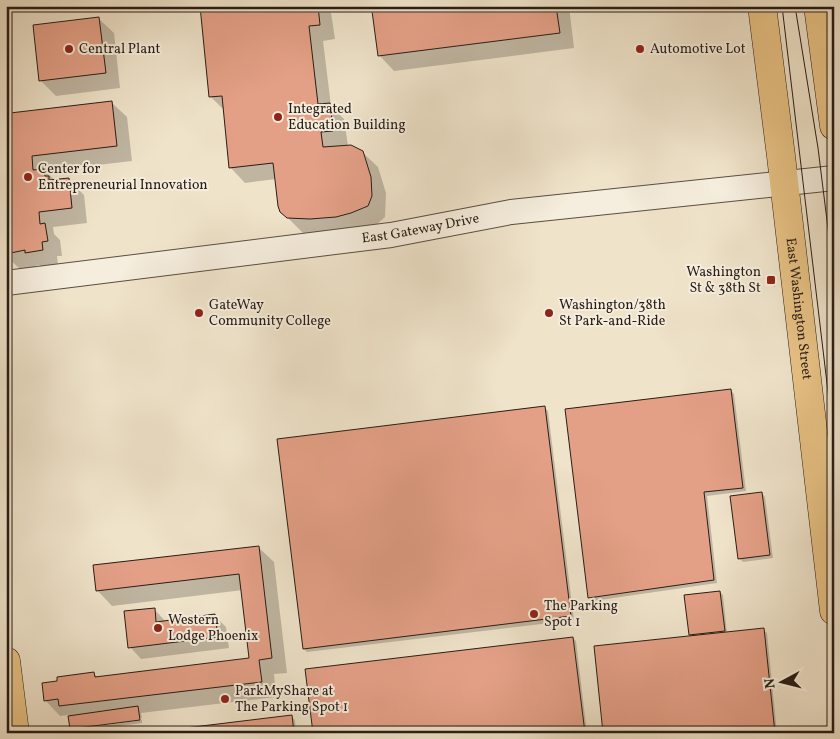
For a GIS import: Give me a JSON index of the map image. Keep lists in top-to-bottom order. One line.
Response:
{"streets":{"main road":["East Washington Street"],"street":["East Gateway Drive"]},"crossings":[["East Gateway Drive","East Washington Street"]],"places":{"other":["Central Plant","Automotive Lot","Integrated Education Building","Center for Entrepreneurial Innovation","GateWay Community College","Washington/38th St Park-and-Ride","The Parking Spot 1","Western Lodge Phoenix","ParkMyShare at The Parking Spot 1"],"transit":["Washington St & 38th St"]},"north":"left"}
